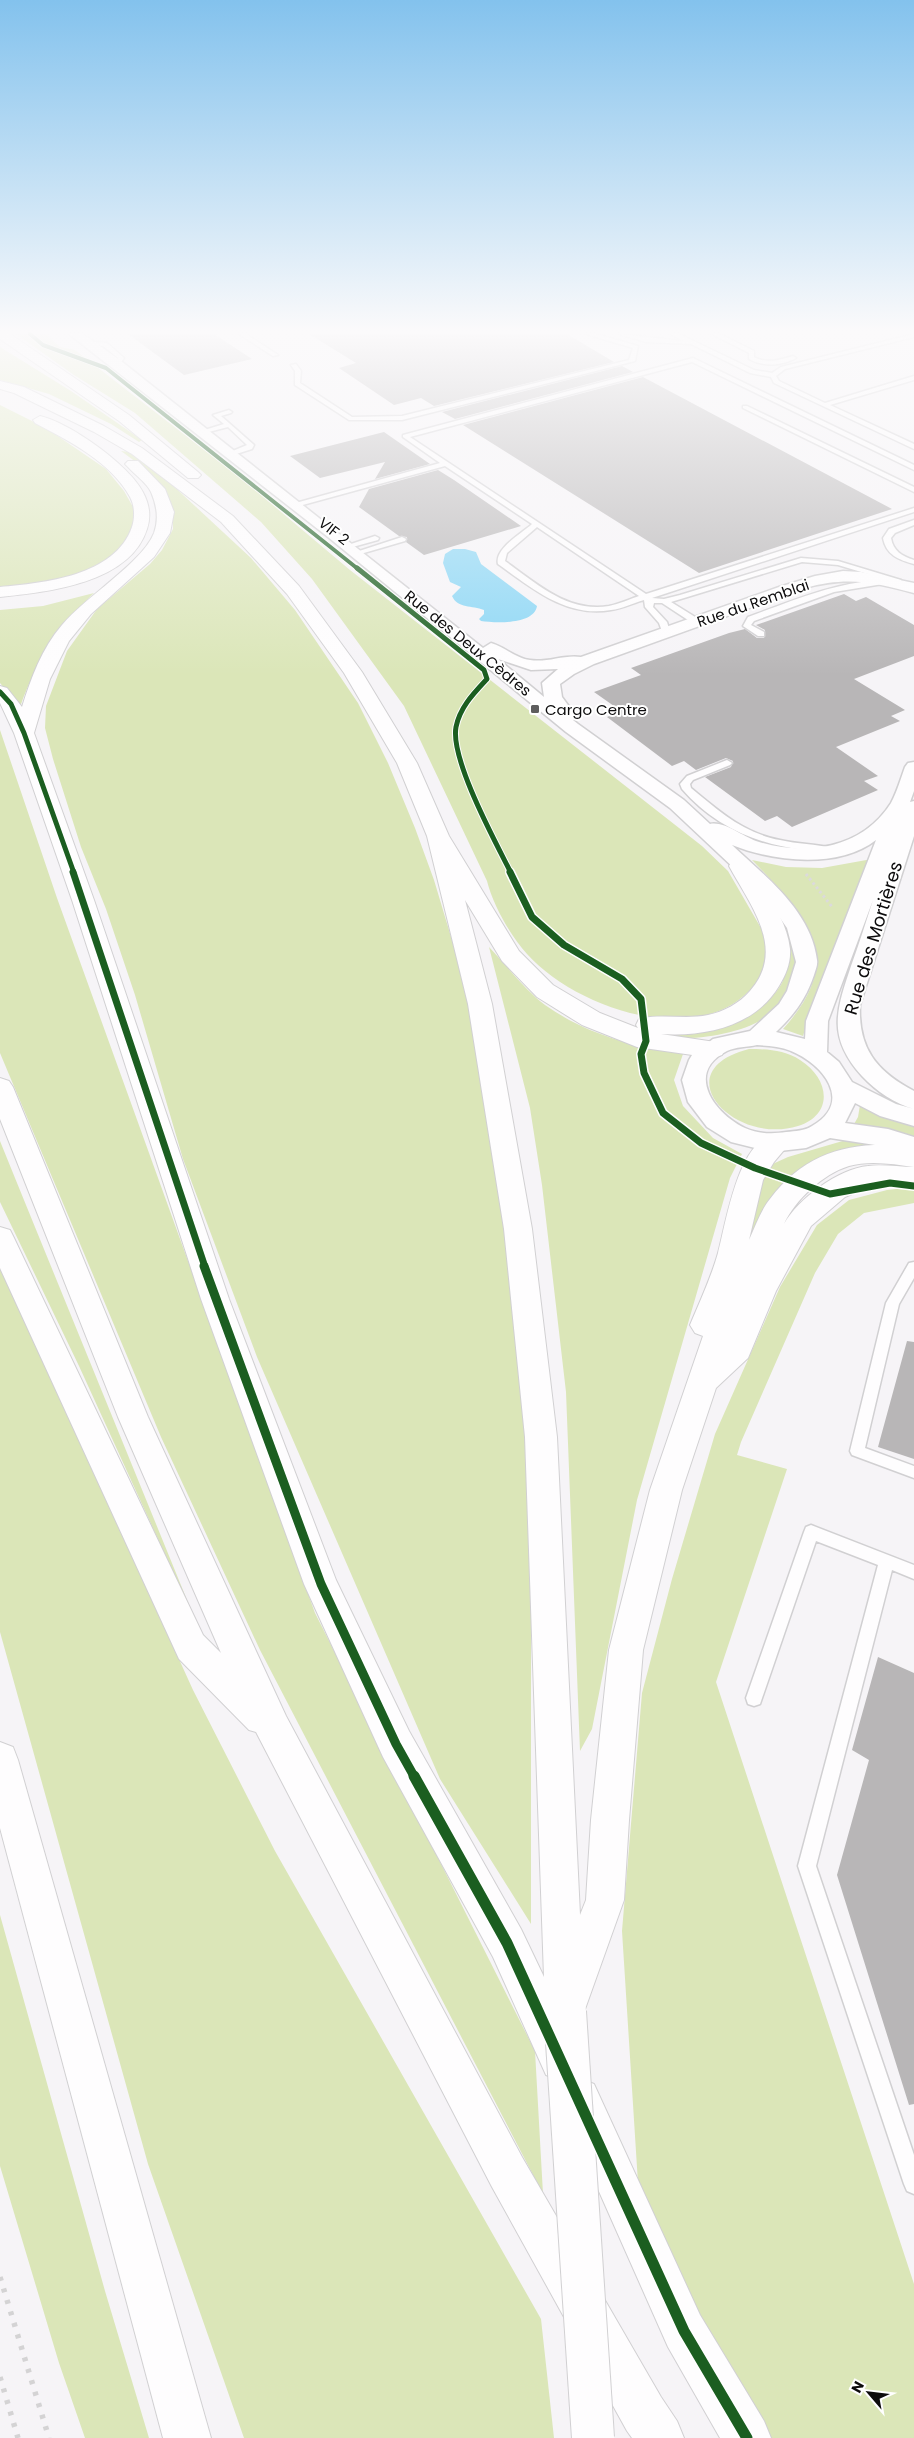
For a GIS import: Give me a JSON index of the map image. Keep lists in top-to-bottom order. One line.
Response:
{"streets":{"street":["Rue du Remblai","Rue des Deux Cèdres","Rue des Mortières"],"cycle path":["VIF 2"]},"crossings":[["Rue du Remblai","Rue des Deux Cèdres"],["Rue des Deux Cèdres","Rue des Mortières"]],"places":{"transit":["Cargo Centre"]},"north":"top left"}
